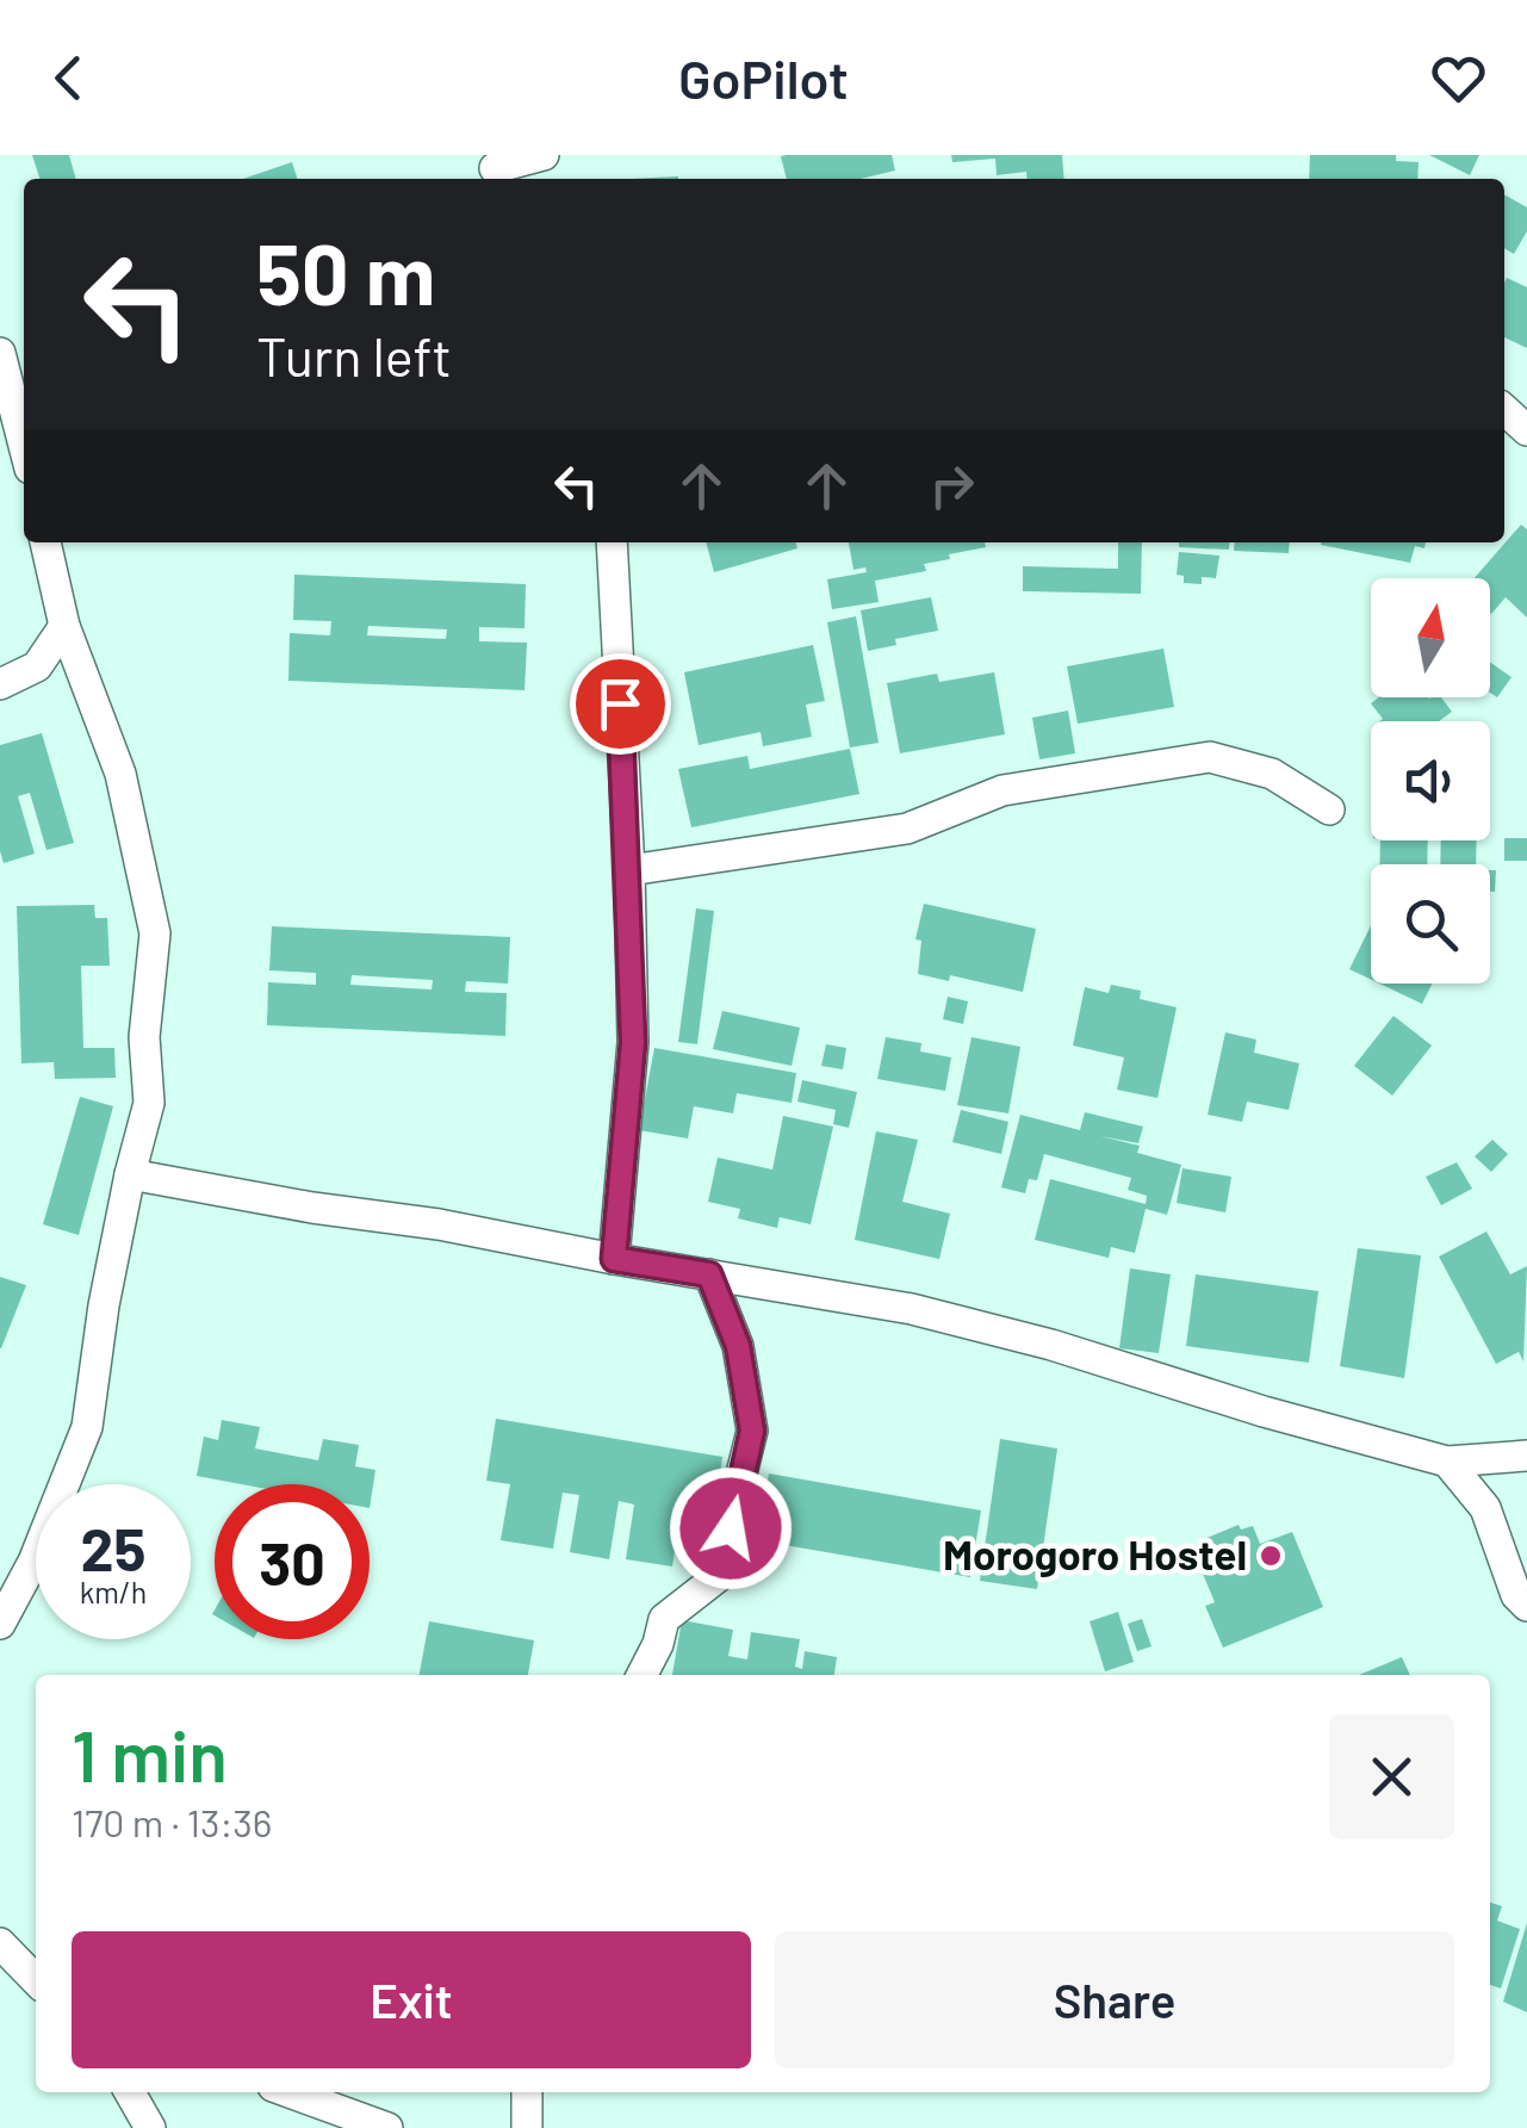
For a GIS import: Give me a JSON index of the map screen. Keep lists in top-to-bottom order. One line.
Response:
{"places":["Morogoro Hostel"],"north":"top","page":{"header":"GoPilot","turn":["50 m","Turn left"],"speed":"25 km/h","limit":"30","heading":["1 min","170 m · 13:36"],"buttons":["Exit","Share"]}}
